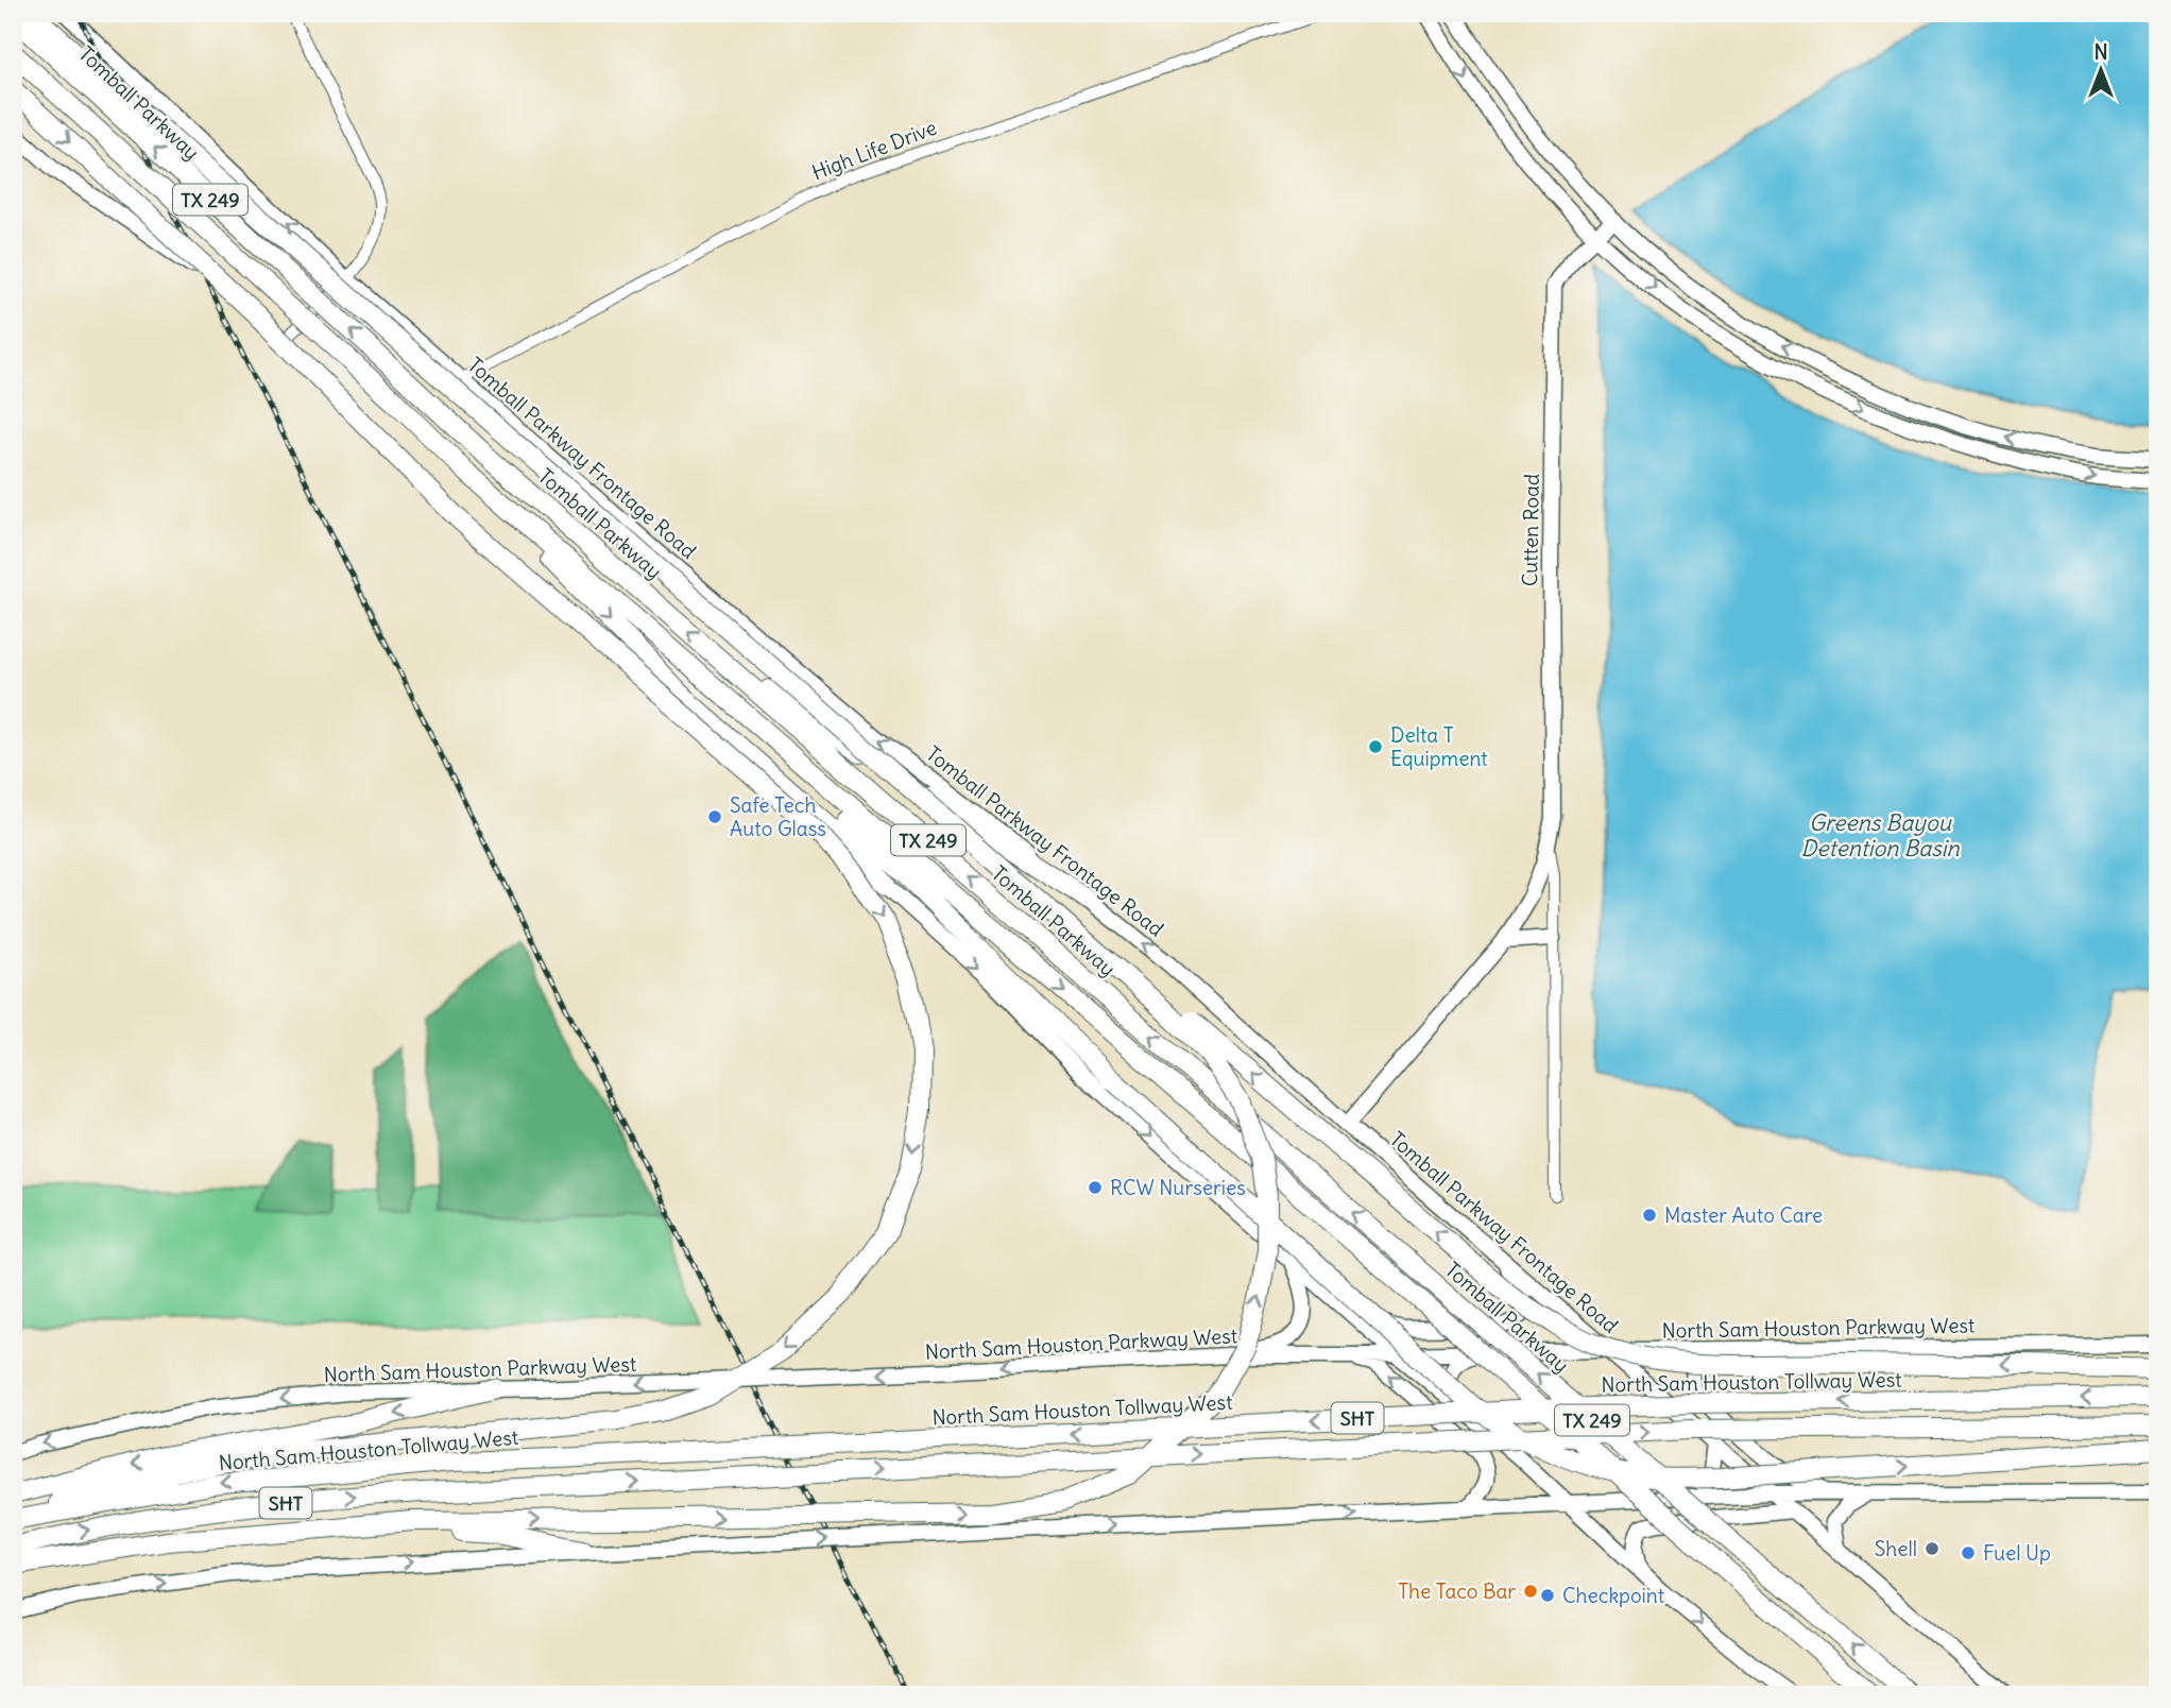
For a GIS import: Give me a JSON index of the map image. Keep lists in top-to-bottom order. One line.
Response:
{"streets":{"highway":["Tomball Parkway","TX 249","North Sam Houston Tollway West","SHT"],"main road":["Tomball Parkway Frontage Road","Cutten Road","North Sam Houston Parkway West"],"street":["High Life Drive"]},"crossings":[["High Life Drive","Tomball Parkway Frontage Road"],["Tomball Parkway Frontage Road","Cutten Road"],["Tomball Parkway Frontage Road","North Sam Houston Parkway West"]],"one_way":["North Sam Houston Parkway West"],"water":["Greens Bayou Detention Basin"],"places":["Delta T Equipment","Safe Tech Auto Glass","RCW Nurseries","Master Auto Care","Shell","Fuel Up","The Taco Bar","Checkpoint"],"north":"top"}
